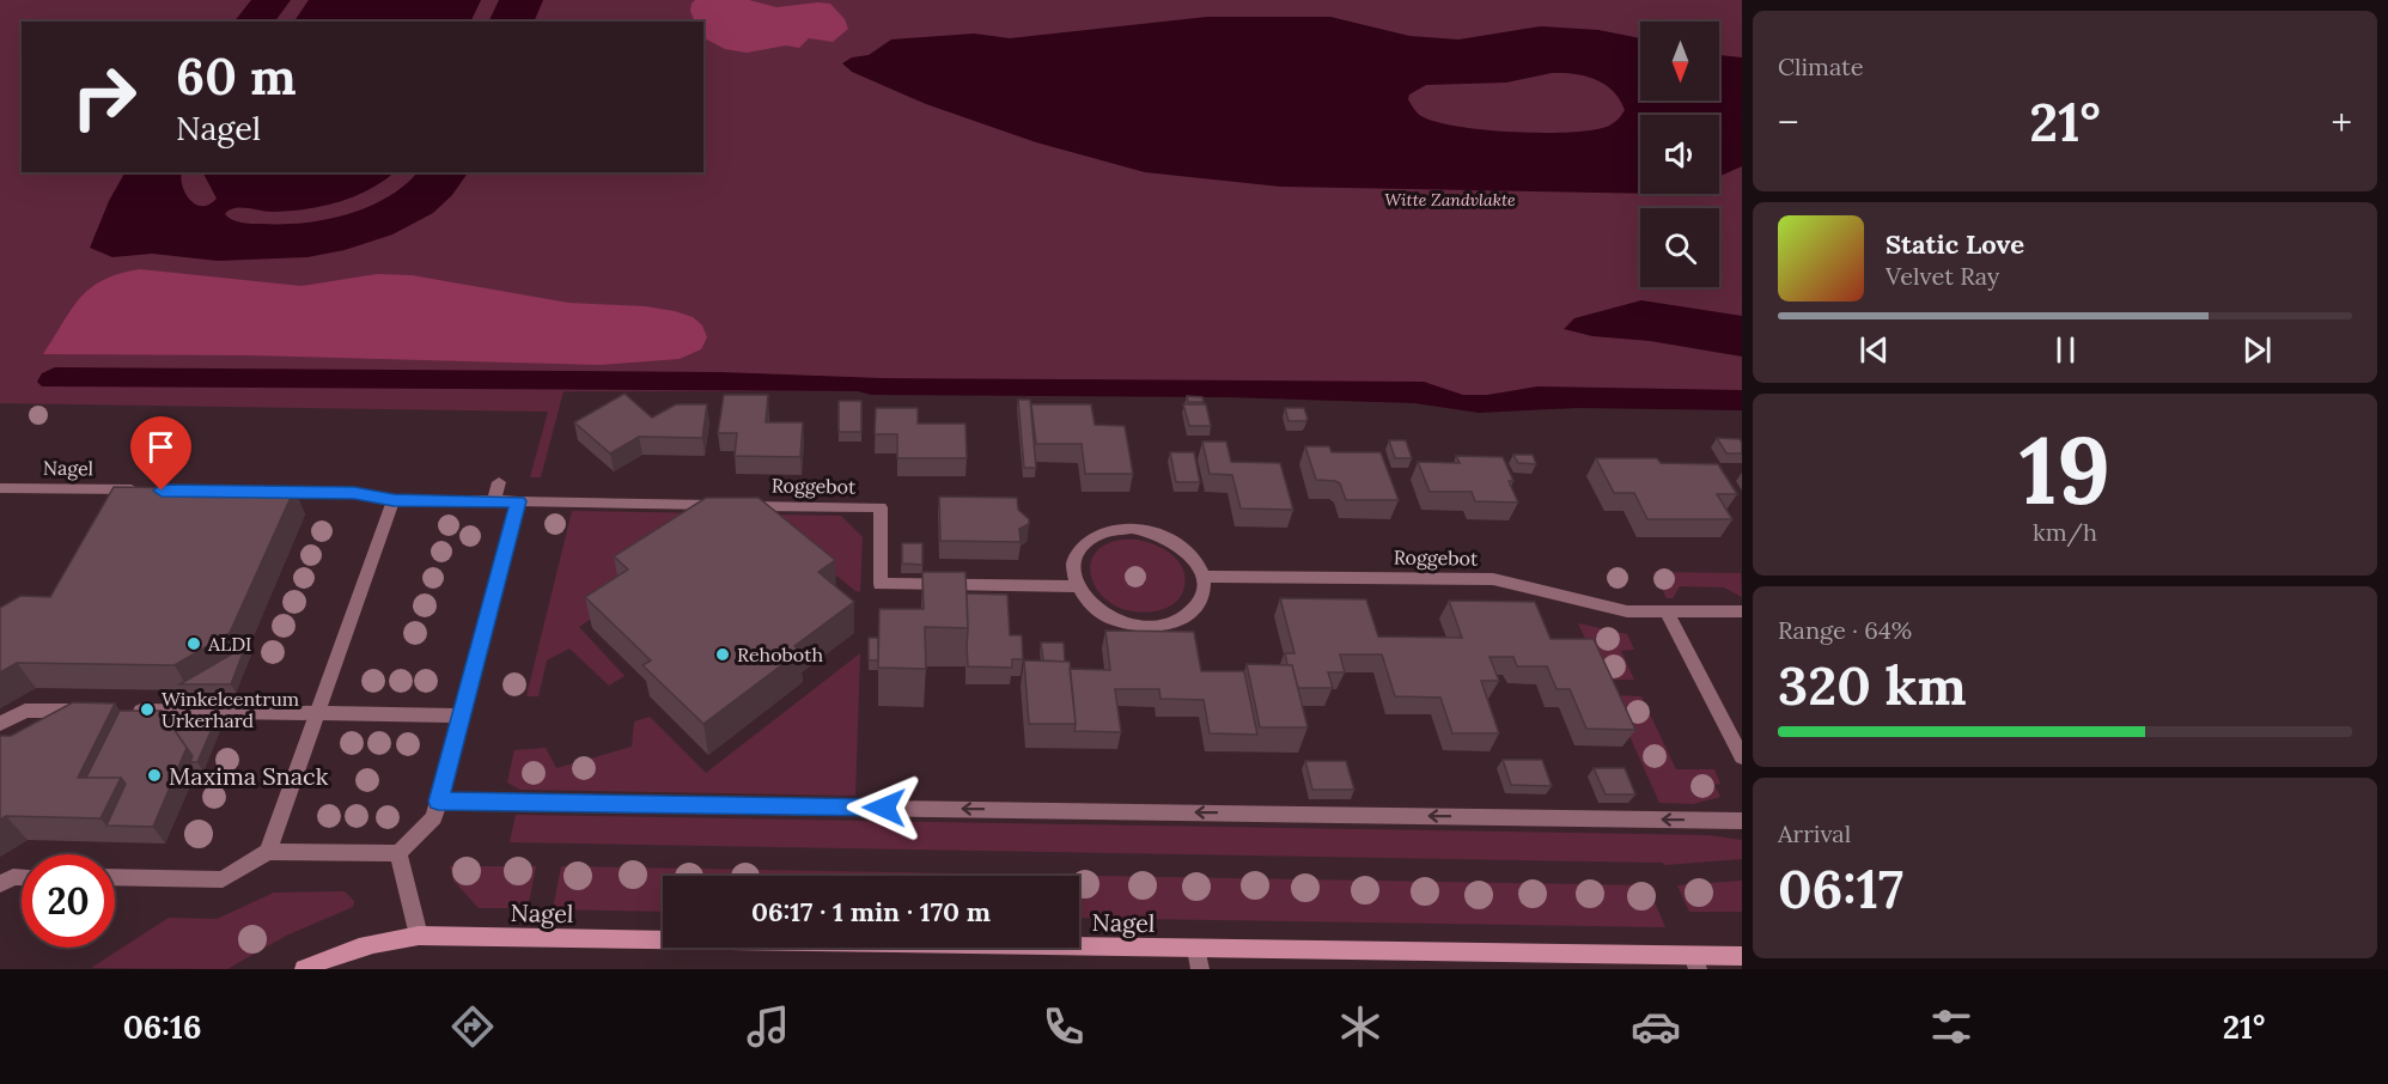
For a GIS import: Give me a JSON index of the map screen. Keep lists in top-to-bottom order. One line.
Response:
{"streets":{"street":["Nagel","Roggebot"]},"parks":["Witte Zandvlakte"],"places":["ALDI","Rehoboth","Winkelcentrum Urkerhard","Maxima Snack"],"north":"bottom","page":{"tile":["Climate",["19","km/h"],["Range · 64%","320 km"],["Arrival","06:17"]],"turn":["60 m","Nagel"],"heat":["−","21°","+"],"song":["Static Love","Velvet Ray"],"limit":"20","trip":"06:17 · 1 min · 170 m","tabs":["06:16","21°"]}}
